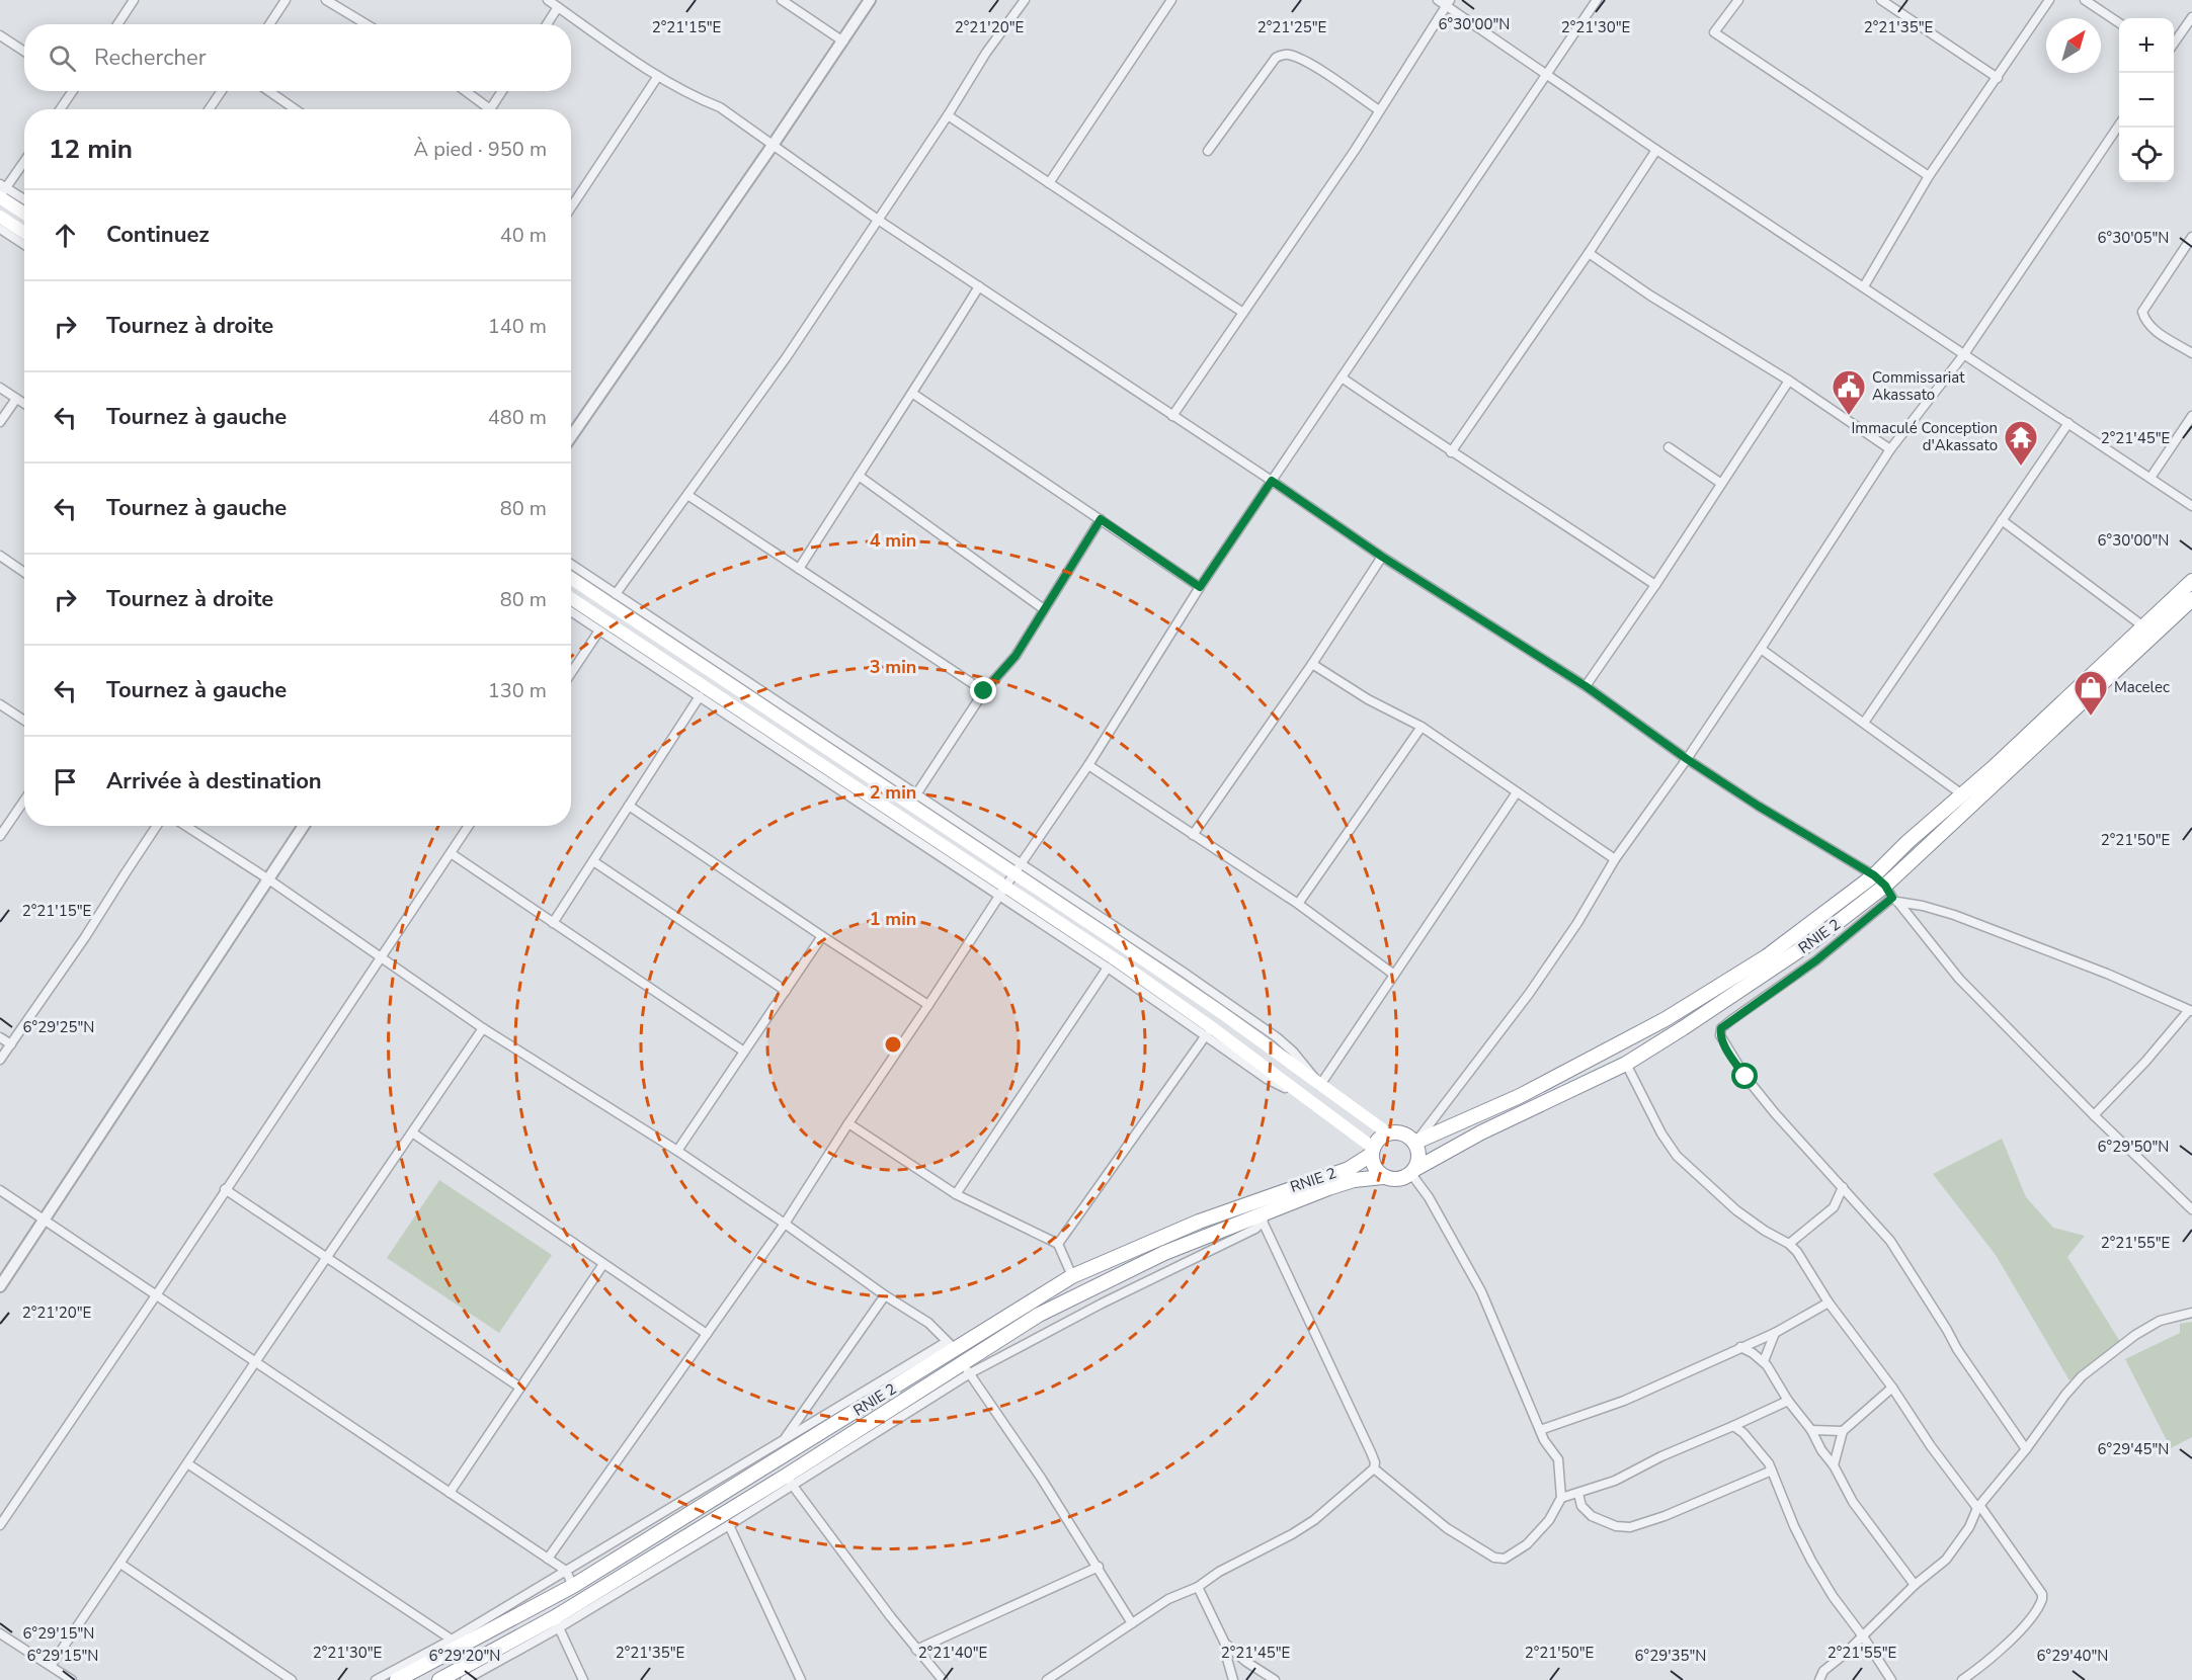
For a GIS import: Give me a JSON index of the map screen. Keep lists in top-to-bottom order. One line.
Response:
{"streets":{"highway":["RNIE 2"]},"places":{"public building":["Commissariat Akassato"],"temple":["Immaculé Conception d'Akassato"],"shop":["Macelec"]},"north":"top right","page":{"map_buttons":["+","−"],"search":"Rechercher","heading":["12 min","À pied · 950 m"],"list":[["Continuez","40 m"],["Tournez à droite","140 m"],["Tournez à gauche","480 m"],["Tournez à gauche","80 m"],["Tournez à droite","80 m"],["Tournez à gauche","130 m"],"Arrivée à destination"]},"coordinates":["6°30'00\"N","2°21'15\"E","2°21'20\"E","2°21'25\"E","2°21'30\"E","2°21'35\"E","6°30'05\"N","2°21'45\"E","2°21'50\"E","6°29'25\"N","6°29'50\"N","2°21'55\"E","6°29'45\"N","6°29'15\"N","2°21'40\"E","6°29'20\"N","6°29'35\"N","6°29'40\"N"],"rings":["4 min","3 min","2 min","1 min"]}
